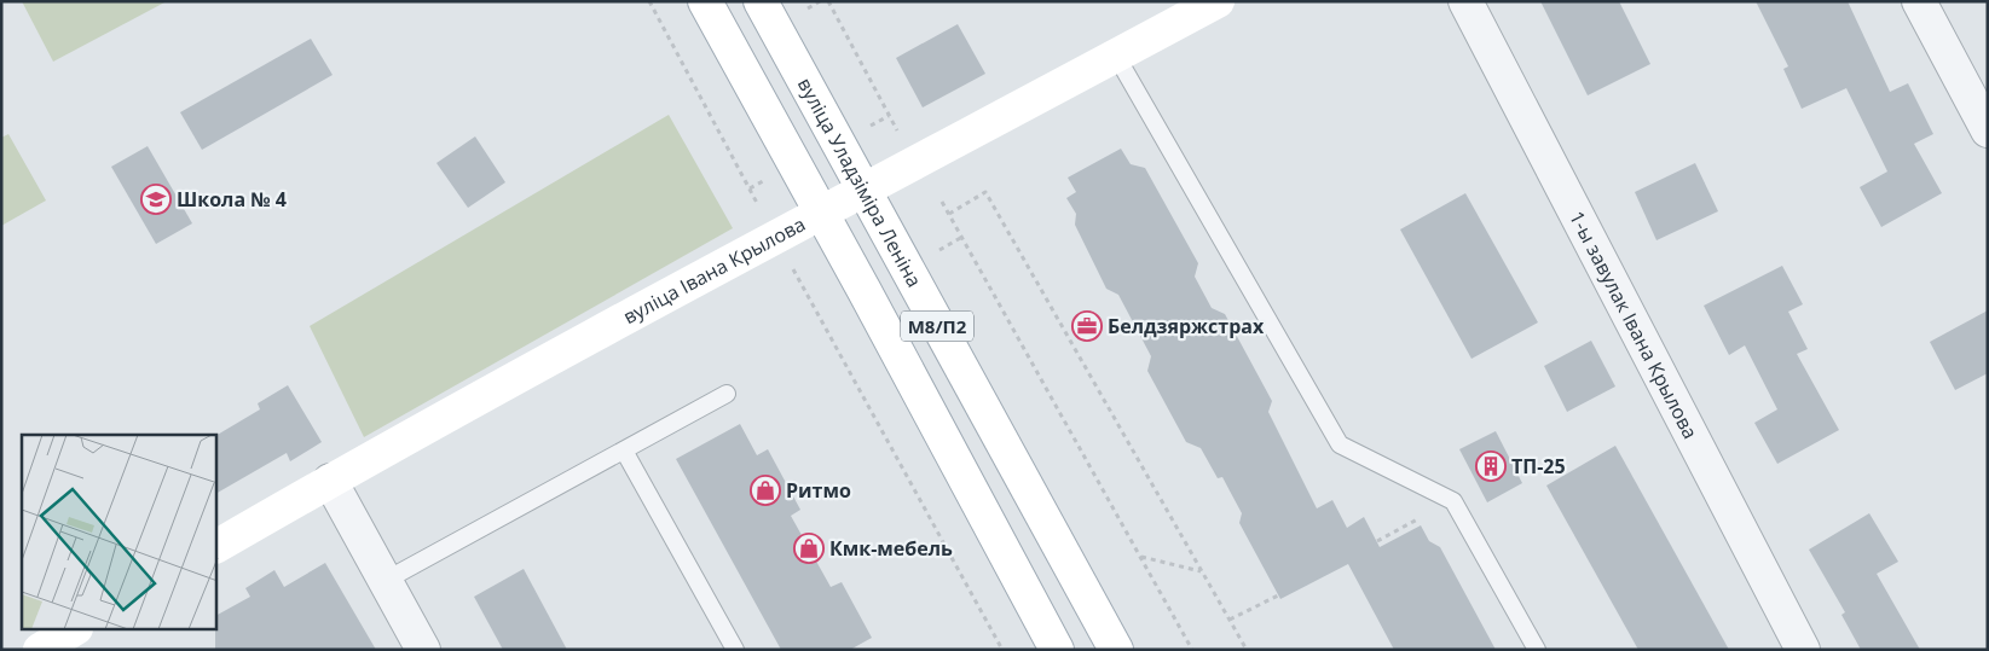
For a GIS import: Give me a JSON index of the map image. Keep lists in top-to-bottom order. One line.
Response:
{"streets":{"main road":["вуліца Уладзіміра Леніна","вуліца Івана Крылова","М8/П2"],"street":["1-ы завулак Івана Крылова"]},"crossings":[["вуліца Уладзіміра Леніна","вуліца Івана Крылова"],["вуліца Івана Крылова","М8/П2"]],"places":{"school or university":["Школа № 4"],"office":["Белдзяржстрах"],"building":["ТП-25"],"shop":["Ритмо","Кмк-мебель"]}}
